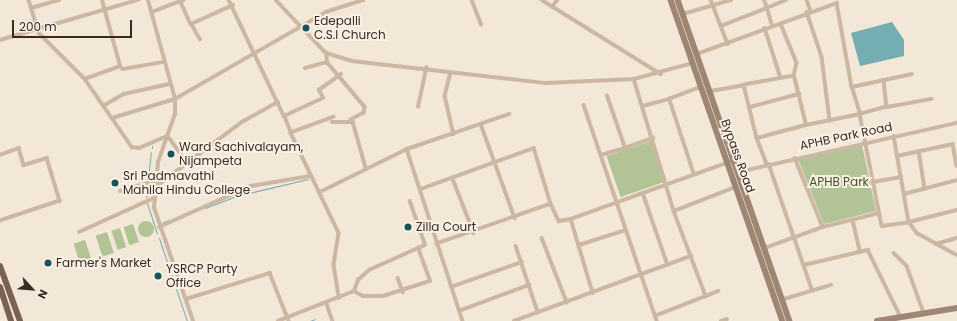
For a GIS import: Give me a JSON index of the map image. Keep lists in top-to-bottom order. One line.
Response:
{"streets":{"main road":["Bypass Road"],"street":["APHB Park Road"]},"crossings":[["APHB Park Road","Bypass Road"]],"parks":["APHB Park"],"places":["Edepalli C.S.I Church","Ward Sachivalayam, Nijampeta","Sri Padmavathi Mahila Hindu College","Zilla Court","Farmer's Market","YSRCP Party Office"],"scale_bar":"200 m","north":"bottom right"}
